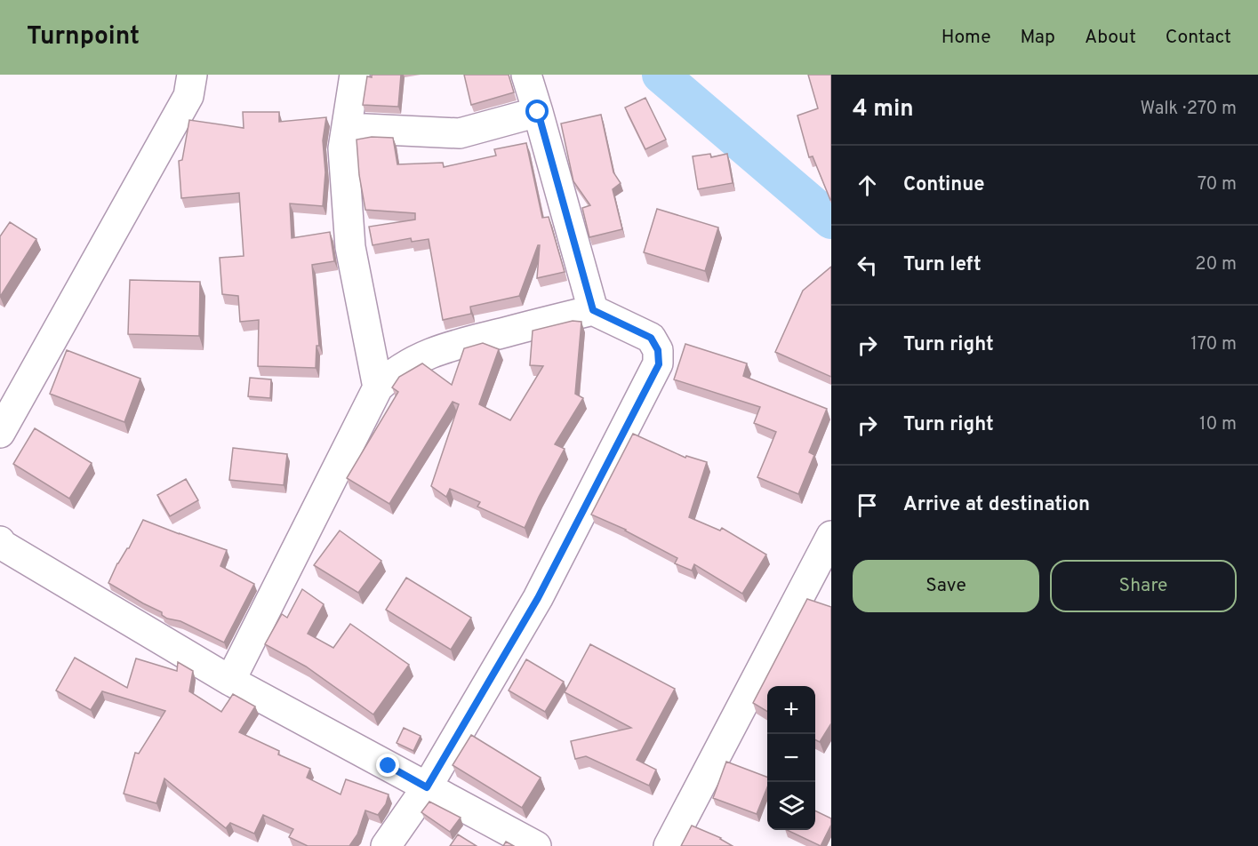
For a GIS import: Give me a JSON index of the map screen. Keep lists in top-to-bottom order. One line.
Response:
{"page":{"header":"Turnpoint","nav":["Home","Map","About","Contact"],"heading":["4 min","Walk · 270 m"],"list":[["Continue","70 m"],["Turn left","20 m"],["Turn right","170 m"],["Turn right","10 m"],"Arrive at destination"],"buttons":["Save","Share"],"map_buttons":["+","−"]}}
